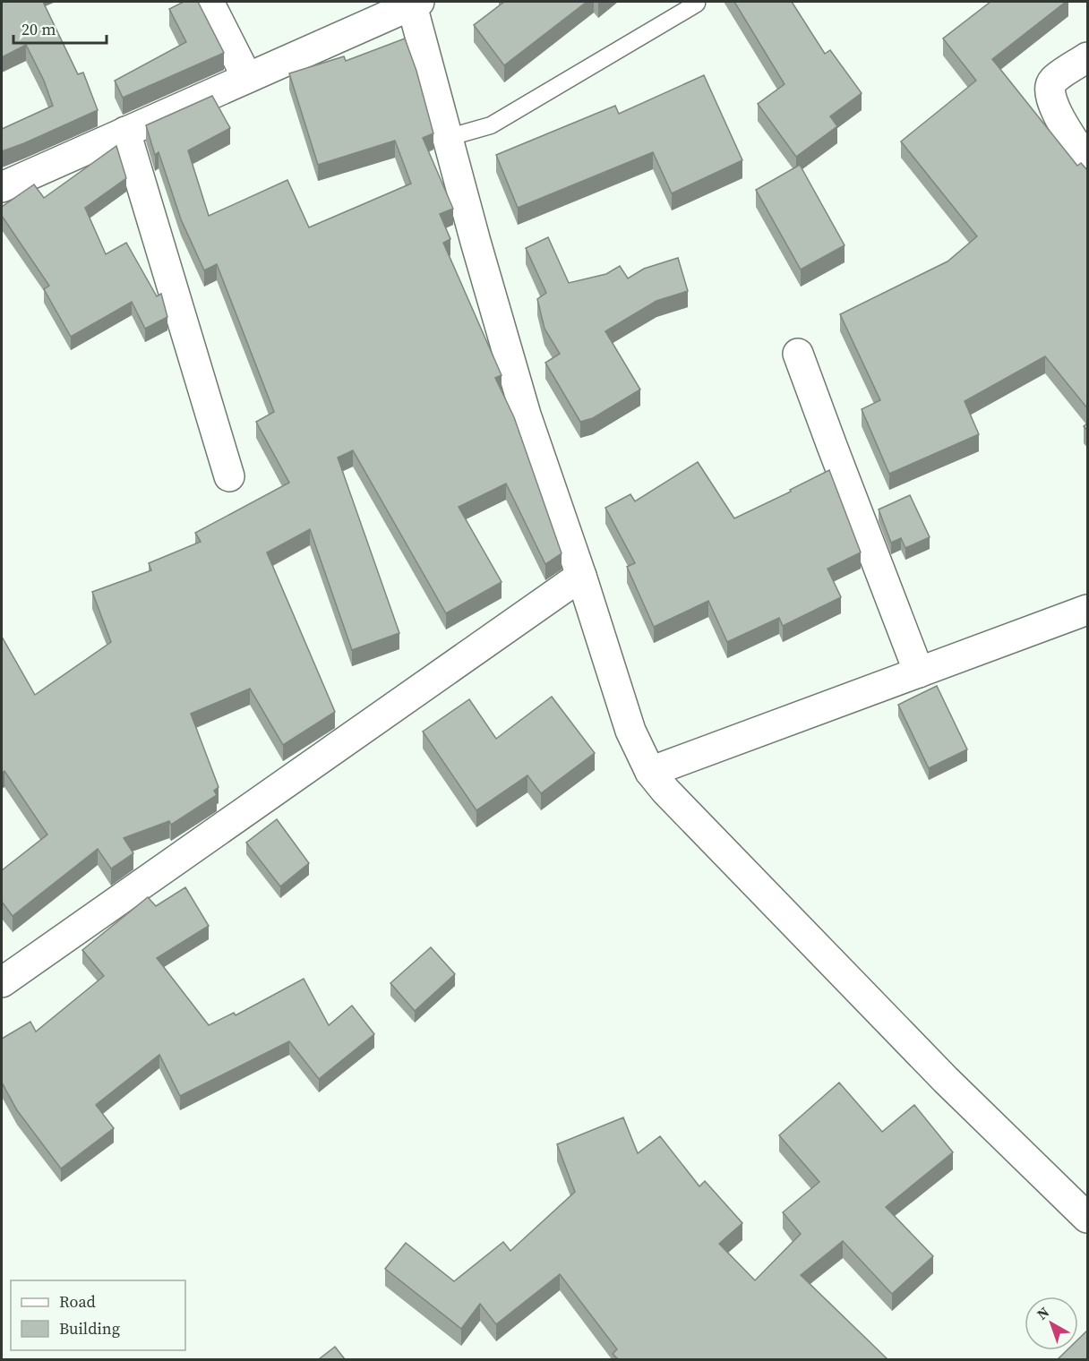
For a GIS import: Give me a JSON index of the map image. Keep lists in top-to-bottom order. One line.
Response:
{"legend":["Road","Building"],"scale_bar":"20 m","north":"top left"}
